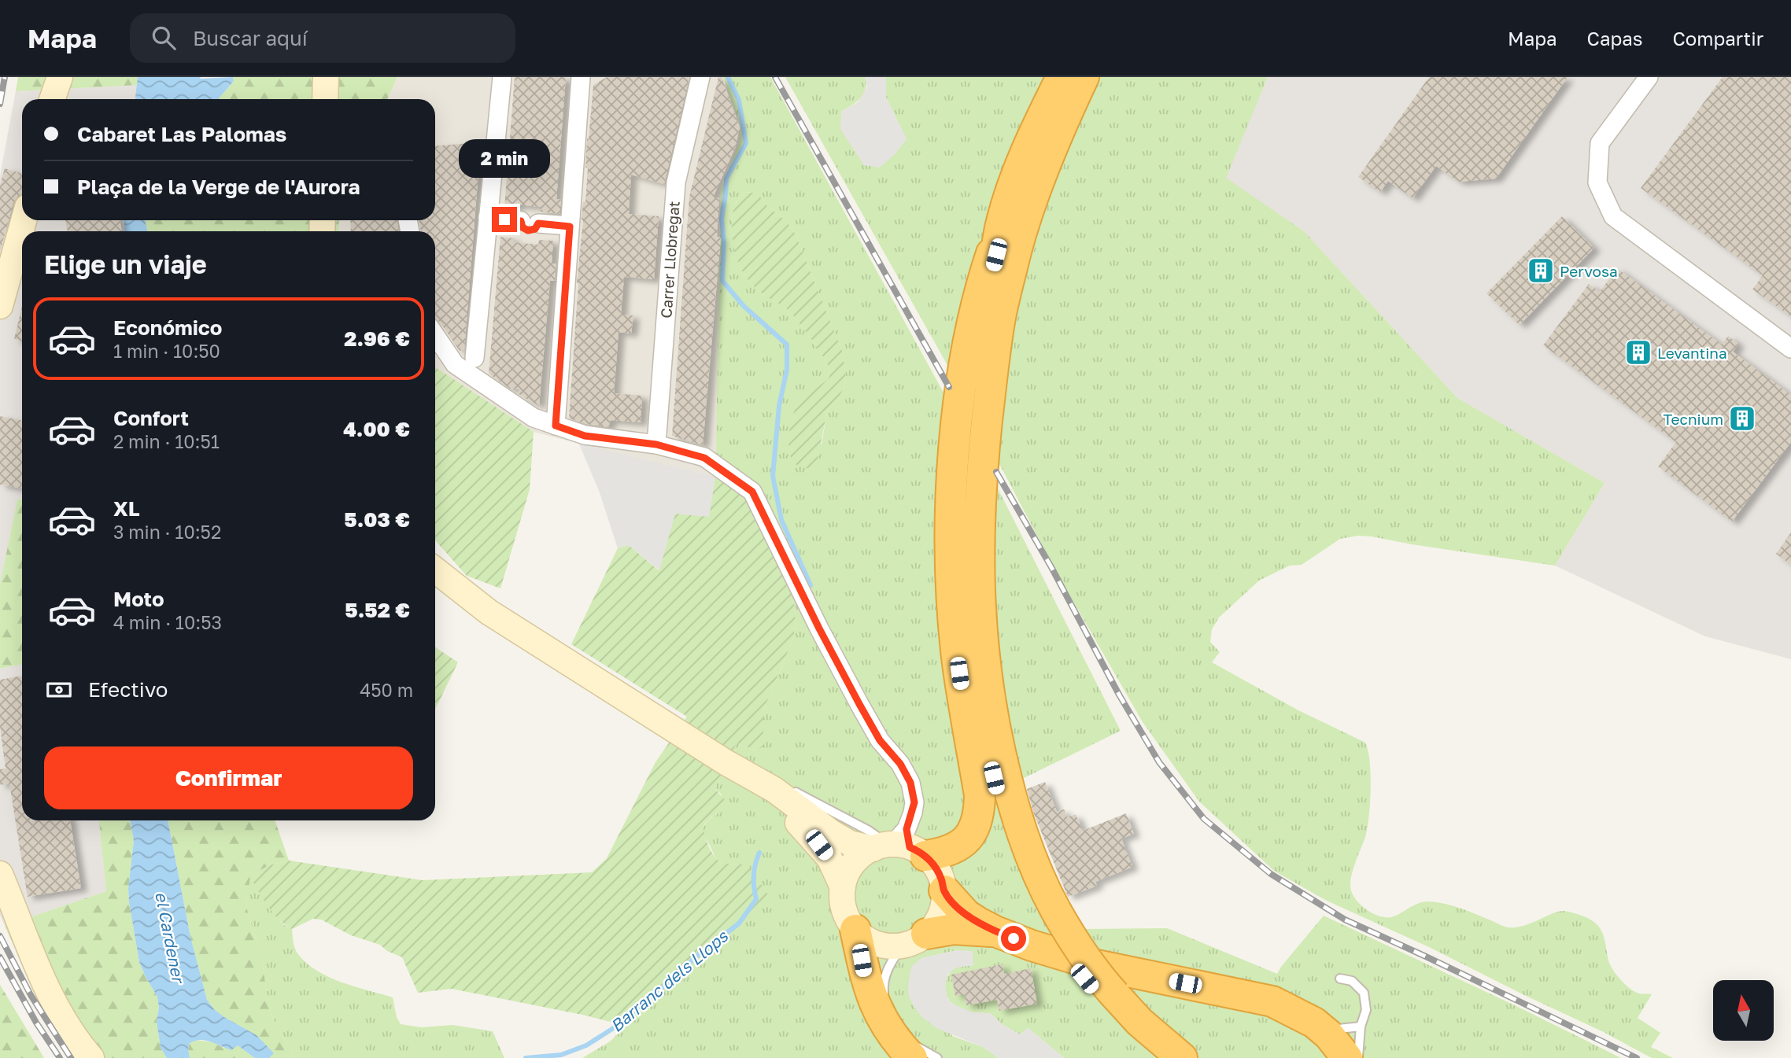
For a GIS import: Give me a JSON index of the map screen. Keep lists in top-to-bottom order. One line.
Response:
{"streets":{"street":["Carrer Llobregat"]},"water":["el Cardener","Barranc dels Llops"],"places":{"building":["Pervosa","Levantina","Tecnium"]},"north":"top","page":{"header":"Mapa","search":"Buscar aquí","nav":["Mapa","Capas","Compartir"],"banner":["Cabaret Las Palomas","Plaça de la Verge de l'Aurora"],"bubble":"2 min","heading":"Elige un viaje","list":[{"name":"Económico","note":"1 min · 10:50","value":"2.96 €"},{"name":"Confort","note":"2 min · 10:51","value":"4.00 €"},{"name":"XL","note":"3 min · 10:52","value":"5.03 €"},{"name":"Moto","note":"4 min · 10:53","value":"5.52 €"}],"pay":["Efectivo","450 m"],"buttons":"Confirmar"}}
